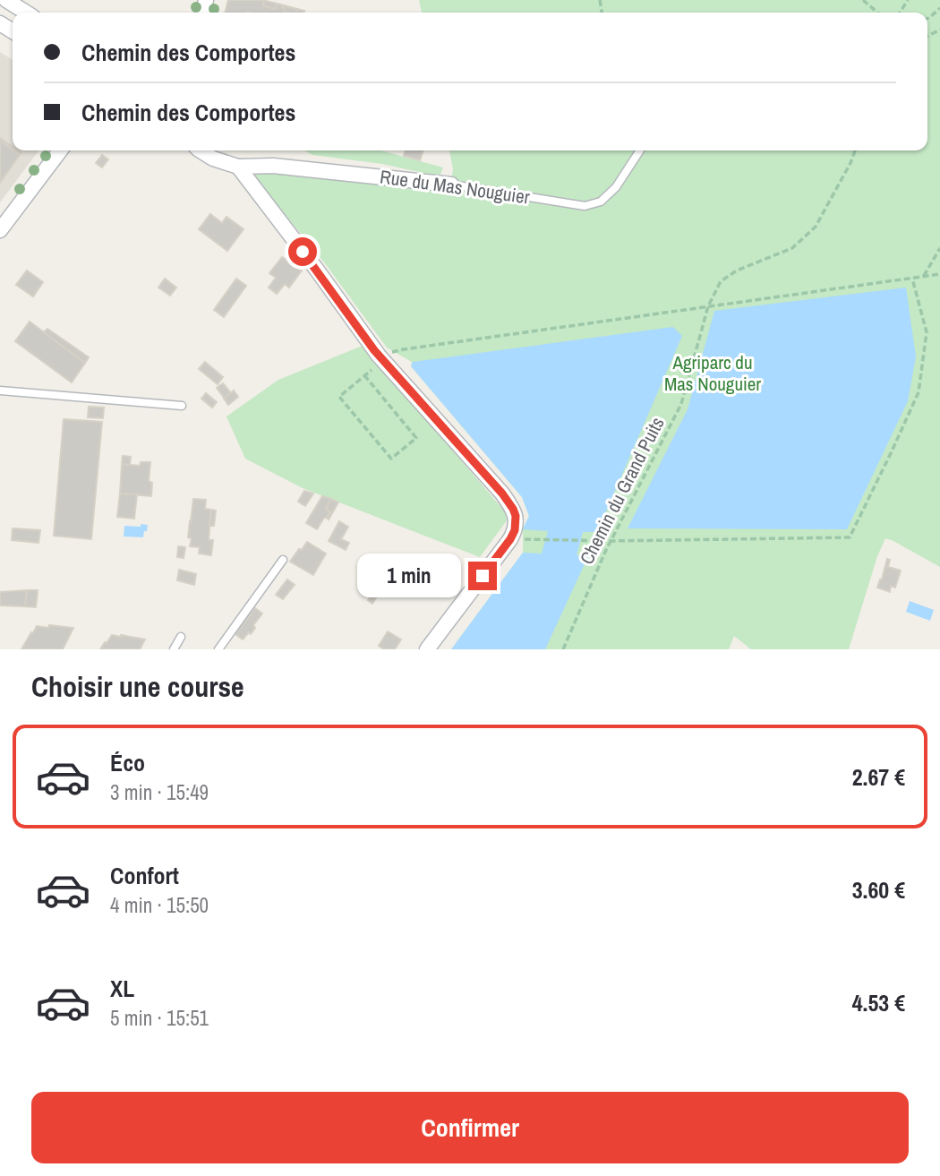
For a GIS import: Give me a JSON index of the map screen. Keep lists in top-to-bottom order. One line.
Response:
{"streets":{"street":["Rue du Mas Nouguier"],"path":["Chemin du Grand Puits"]},"parks":["Agriparc du Mas Nouguier"],"page":{"banner":["Chemin des Comportes","Chemin des Comportes"],"bubble":"1 min","heading":"Choisir une course","list":[{"name":"Éco","note":"3 min · 15:49","value":"2.67 €"},{"name":"Confort","note":"4 min · 15:50","value":"3.60 €"},{"name":"XL","note":"5 min · 15:51","value":"4.53 €"}],"buttons":"Confirmer"}}
